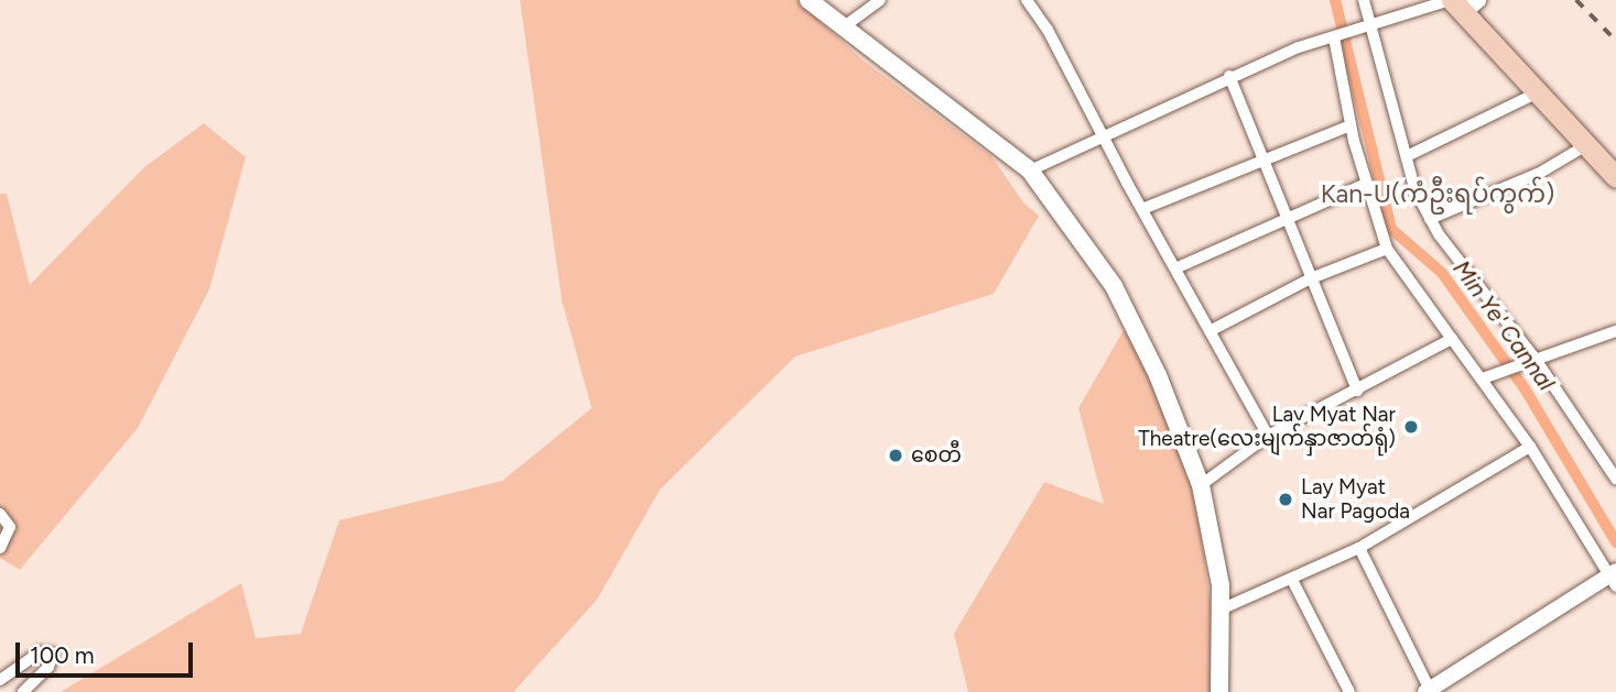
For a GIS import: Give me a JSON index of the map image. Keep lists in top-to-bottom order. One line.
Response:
{"districts":["Kan-U(ကံဦးရပ်ကွက်)"],"water":["Min Ye' Cannal"],"places":["Lay Myat Nar Theatre(လေးမျက်နှာဇာတ်ရုံ)","စေတီ","Lay Myat Nar Pagoda"],"scale_bar":"100 m"}
